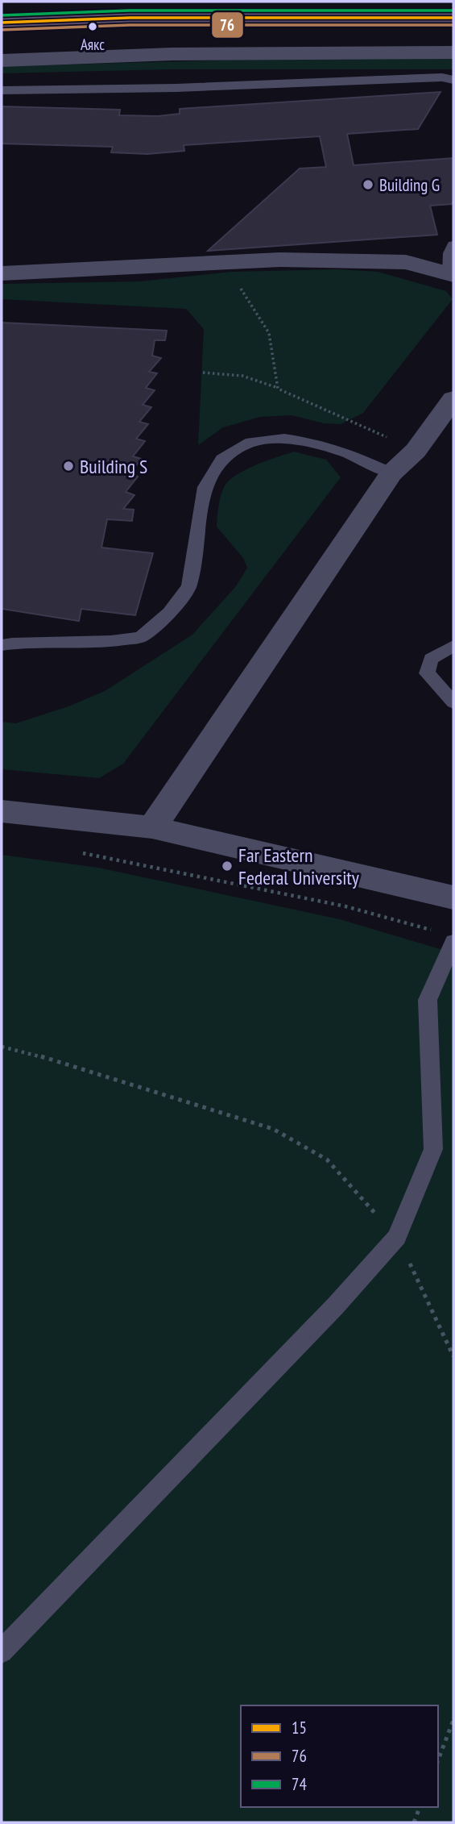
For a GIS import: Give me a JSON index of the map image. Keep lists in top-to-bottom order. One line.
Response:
{"places":["Аякс","Building G","Building S","Far Eastern Federal University"],"lines":["transit line 74","transit line 15","transit line 76"],"legend":["15","76","74"]}
